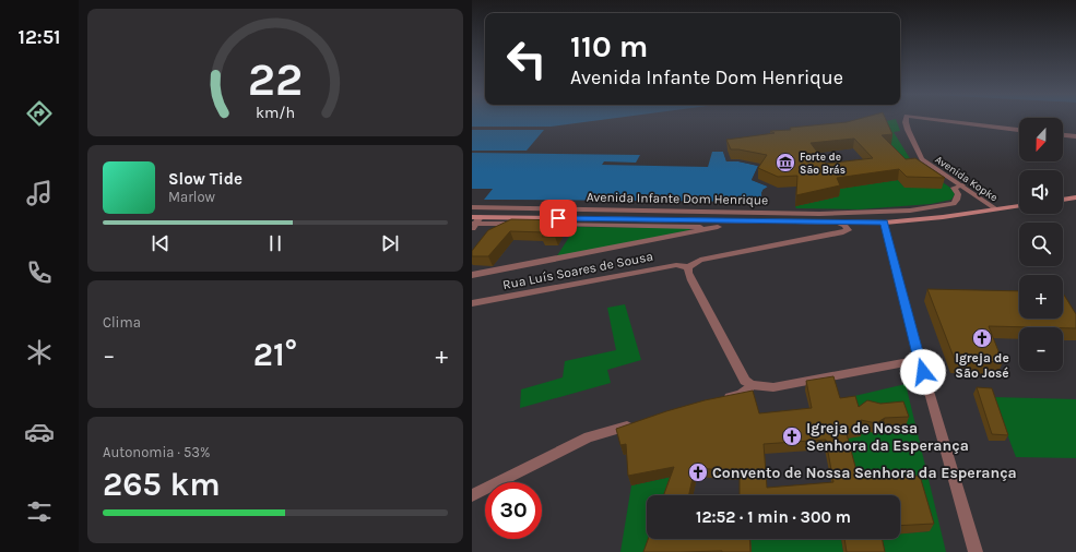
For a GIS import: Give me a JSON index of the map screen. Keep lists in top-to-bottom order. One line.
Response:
{"streets":{"main road":["Avenida Infante Dom Henrique"],"street":["Avenida Kopke","Rua Luís Soares de Sousa"]},"crossings":[["Avenida Kopke","Avenida Infante Dom Henrique"]],"places":{"museum":["Forte de São Brás"],"church":["Igreja de São José","Igreja de Nossa Senhora da Esperança","Convento de Nossa Senhora da Esperança"]},"north":"bottom","page":{"tabs":"12:51","turn":["110 m","Avenida Infante Dom Henrique"],"map_buttons":["+","−"],"song":["Slow Tide","Marlow"],"tile":["Clima",["Autonomia · 53%","265 km"]],"heat":["−","21°","+"],"limit":"30","trip":"12:52 · 1 min · 300 m","gauge":["22","km/h"]}}
